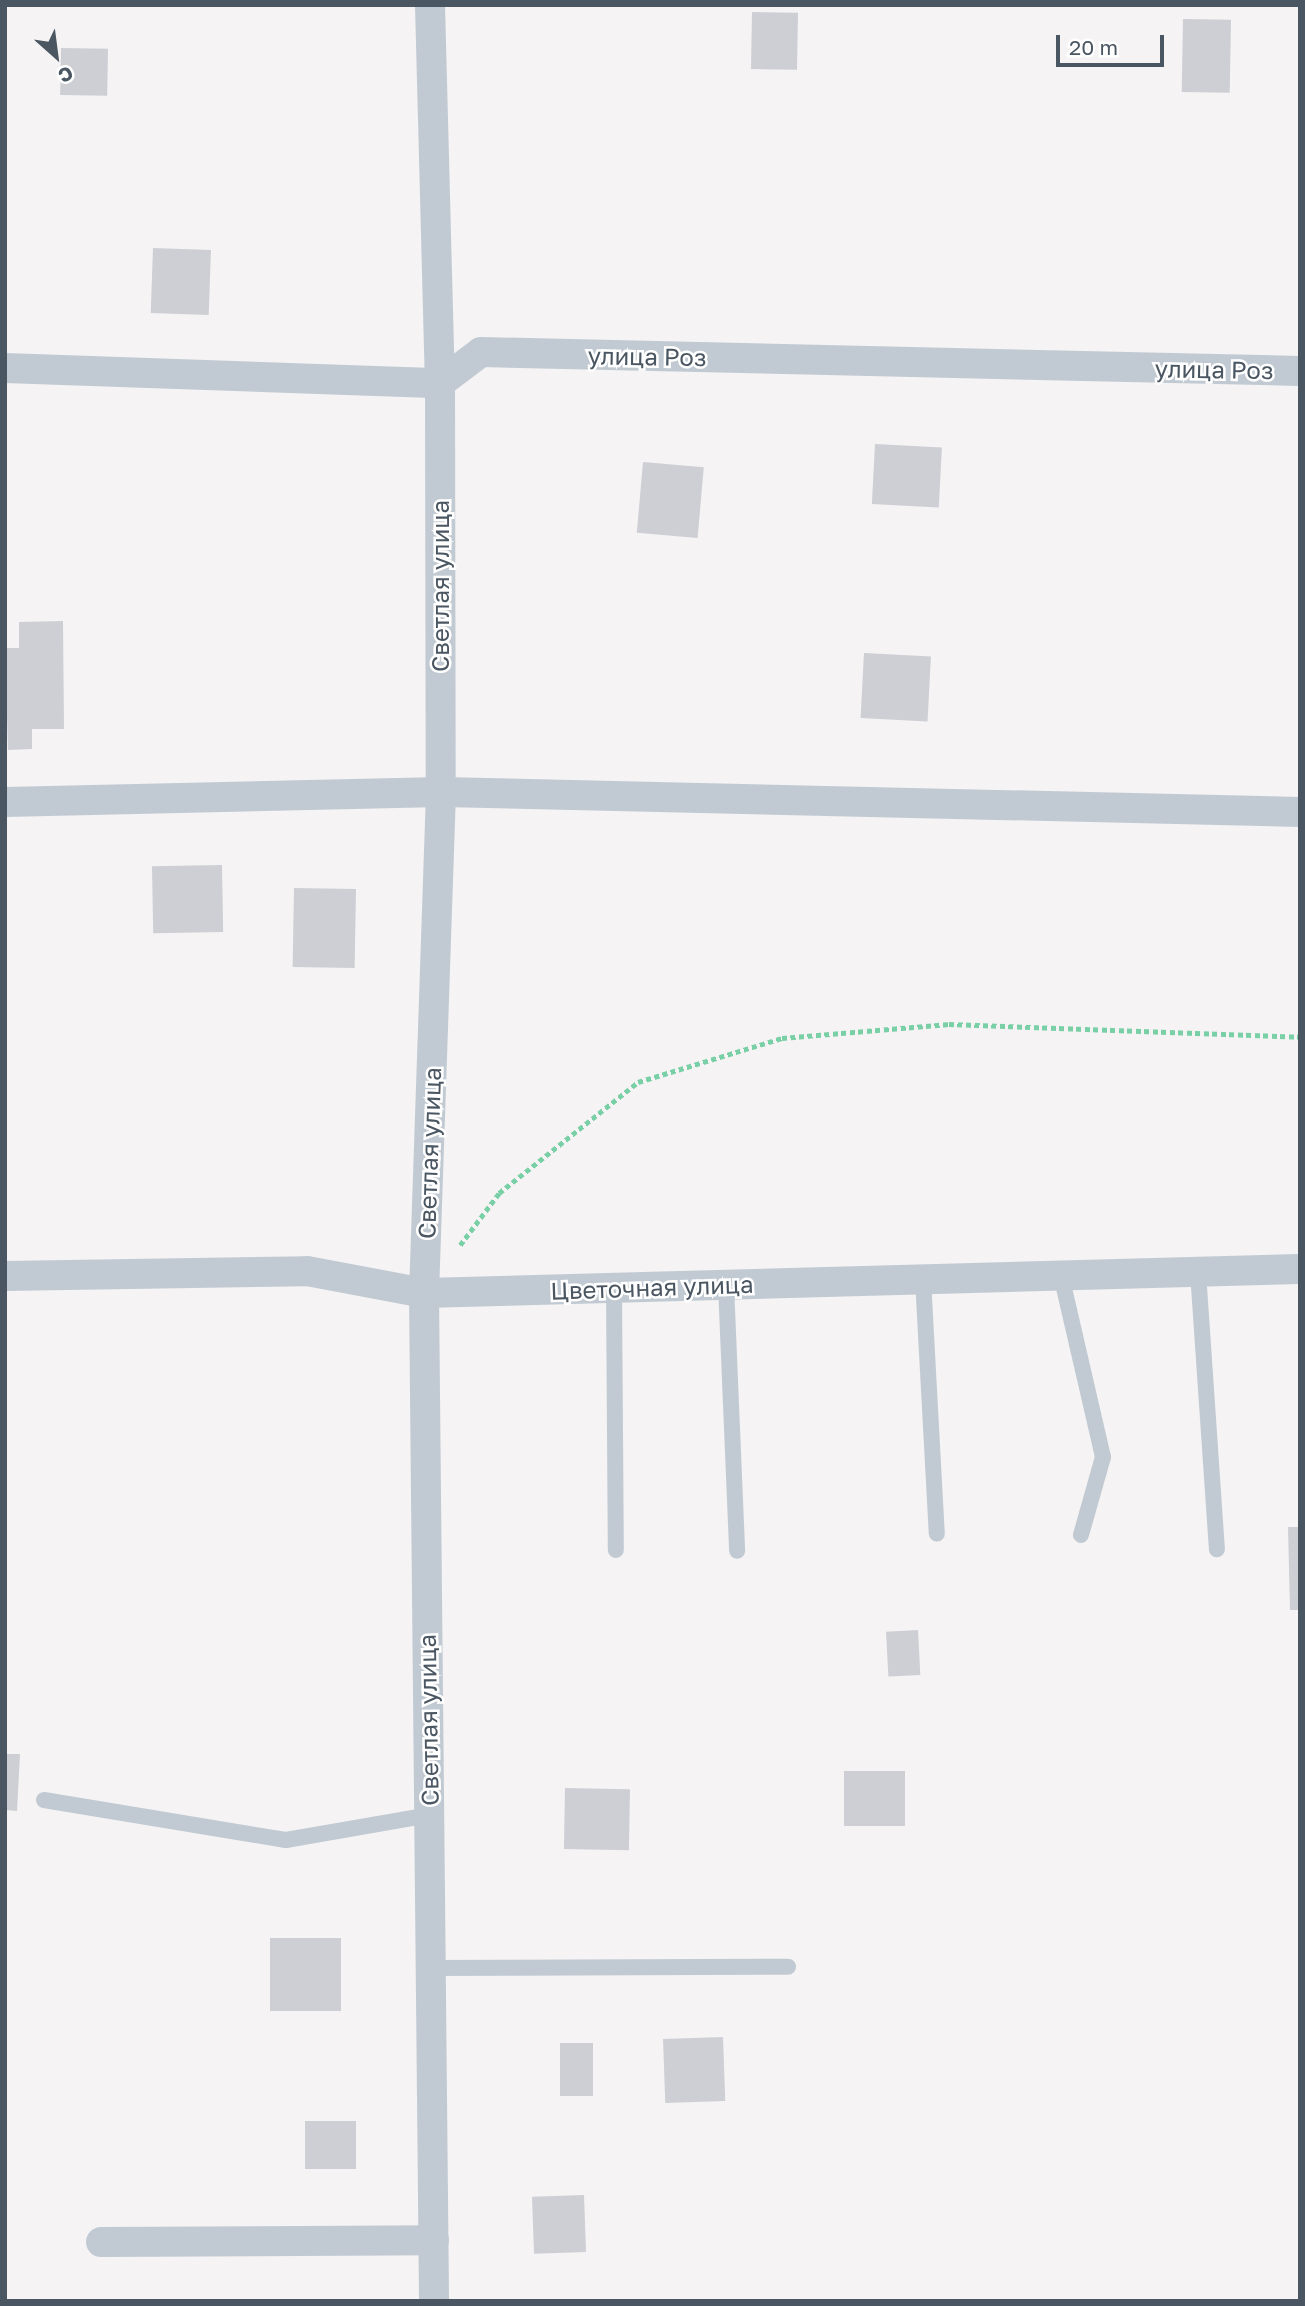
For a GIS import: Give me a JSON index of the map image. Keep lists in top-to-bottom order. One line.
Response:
{"streets":{"street":["улица Роз","Светлая улица","Цветочная улица"]},"crossings":[["улица Роз","Светлая улица"],["Светлая улица","Цветочная улица"]],"scale_bar":"20 m","north":"bottom right"}
